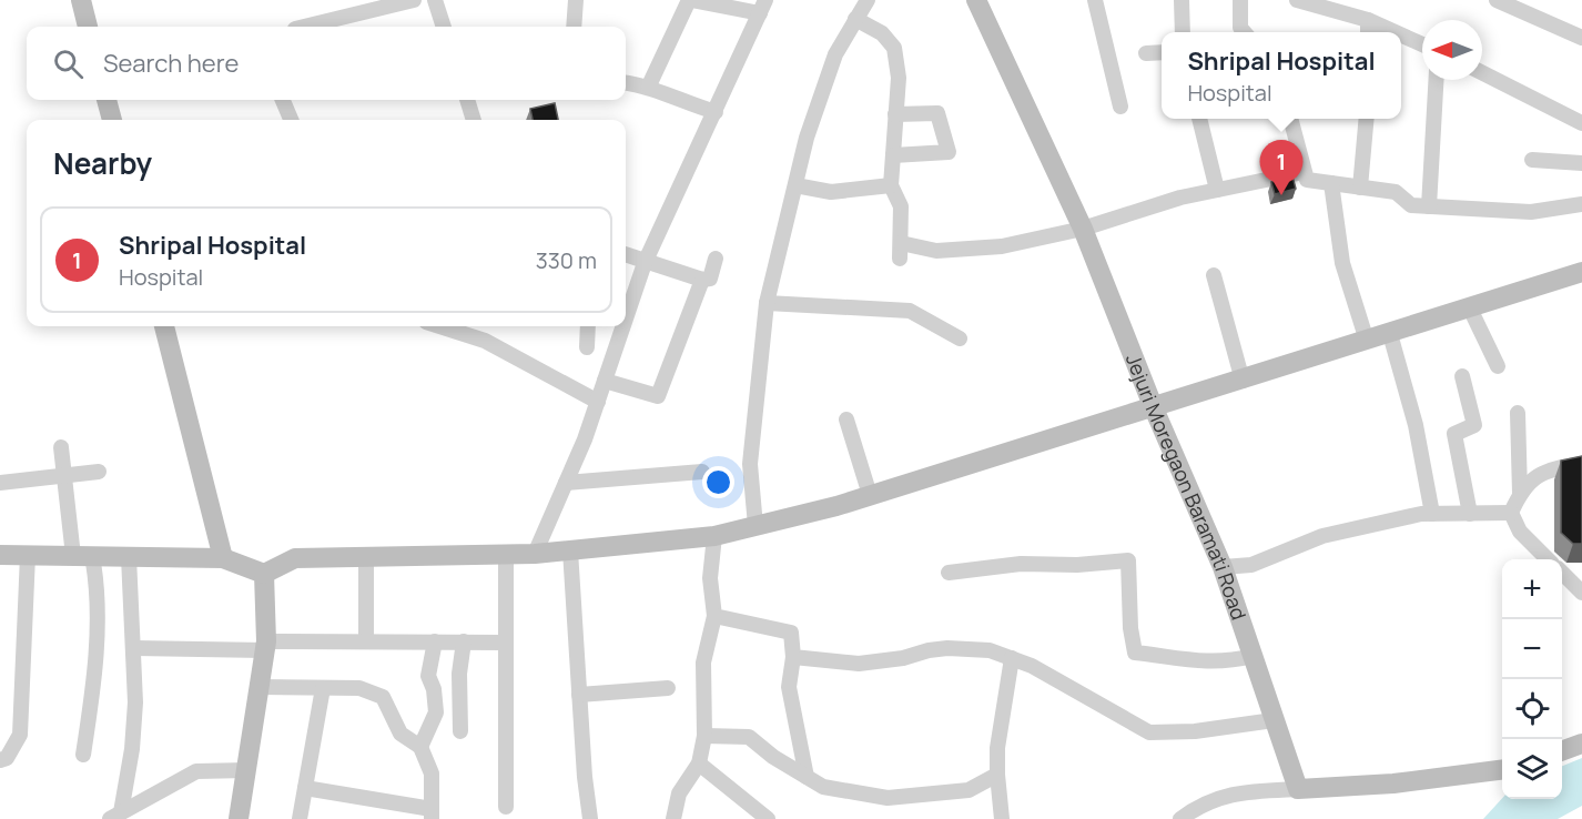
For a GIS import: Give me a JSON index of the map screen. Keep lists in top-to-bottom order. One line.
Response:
{"streets":{"street":["Jejuri Moregaon Baramati Road"]},"north":"left","page":{"search":"Search here","popup":["Shripal Hospital","Hospital"],"heading":"Nearby","pins":"1","list":[{"mark":"1","name":"Shripal Hospital","note":"Hospital","value":"330 m"}],"map_buttons":["+","−"]}}
